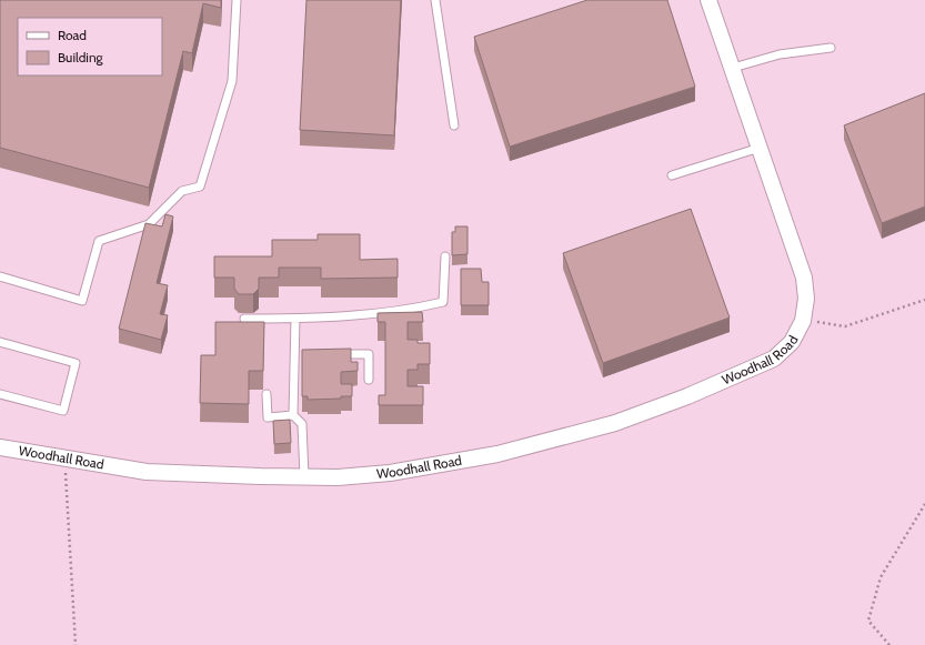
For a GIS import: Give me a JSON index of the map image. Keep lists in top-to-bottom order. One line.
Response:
{"streets":{"street":["Woodhall Road"]},"legend":["Road","Building"]}
